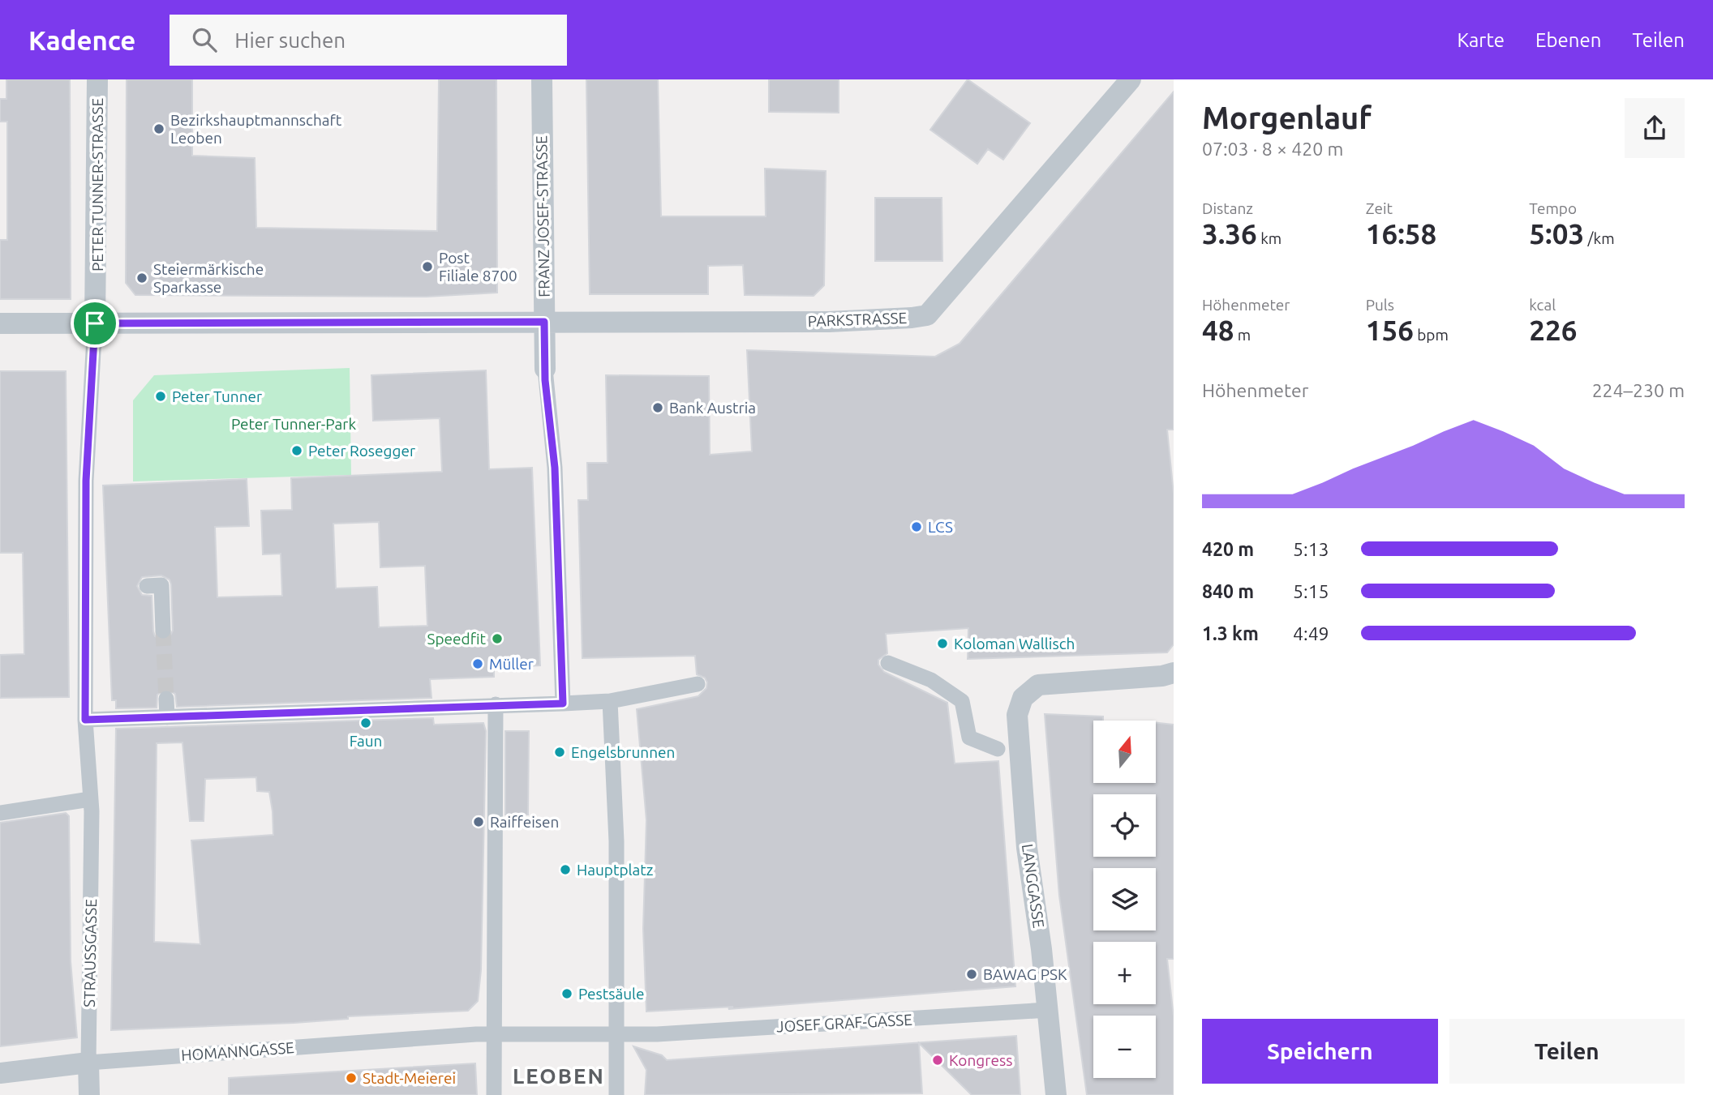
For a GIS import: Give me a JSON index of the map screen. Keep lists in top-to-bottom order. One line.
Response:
{"streets":{"street":["PETER TUNNER-STRASSE","FRANZ JOSEF-STRASSE","PARKSTRASSE","LANGGASSE","STRAUSSGASSE","JOSEF GRAF-GASSE","HOMANNGASSE"]},"crossings":[["PETER TUNNER-STRASSE","PARKSTRASSE"],["PETER TUNNER-STRASSE","STRAUSSGASSE"],["FRANZ JOSEF-STRASSE","PARKSTRASSE"],["LANGGASSE","JOSEF GRAF-GASSE"],["STRAUSSGASSE","HOMANNGASSE"]],"districts":["LEOBEN"],"parks":["Peter Tunner-Park"],"places":["Bezirkshauptmannschaft Leoben","Post Filiale 8700","Steiermärkische Sparkasse","Peter Tunner","Bank Austria","Peter Rosegger","LCS","Speedfit","Koloman Wallisch","Müller","Faun","Engelsbrunnen","Raiffeisen","Hauptplatz","BAWAG PSK","Pestsäule","Kongress","Stadt-Meierei"],"north":"top","page":{"header":"Kadence","search":"Hier suchen","nav":["Karte","Ebenen","Teilen"],"heading":["Morgenlauf","07:03 · 8 × 420 m"],"stats":[["Distanz","3.36 km"],["Zeit","16:58"],["Tempo","5:03 /km"],["Höhenmeter","48 m"],["Puls","156 bpm"],["kcal","226"]],"chart":["Höhenmeter","224–230 m"],"list":[{"name":"420 m","note":"5:13"},{"name":"840 m","note":"5:15"},{"name":"1.3 km","note":"4:49"}],"map_buttons":["+","−"],"buttons":["Speichern","Teilen"]}}
